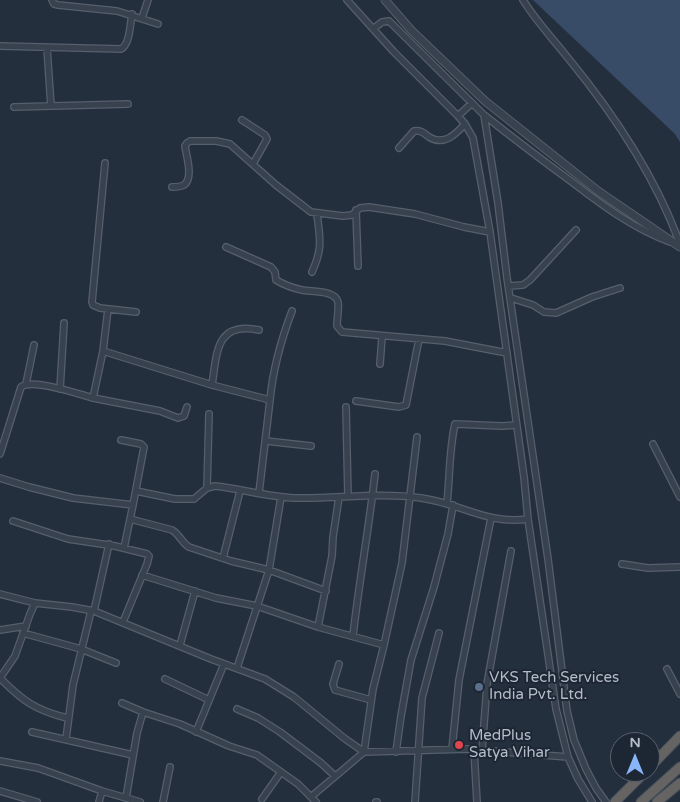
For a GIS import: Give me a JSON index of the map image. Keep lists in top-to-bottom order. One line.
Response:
{"places":["VKS Tech Services India Pvt. Ltd.","MedPlus Satya Vihar"],"north":"top"}
